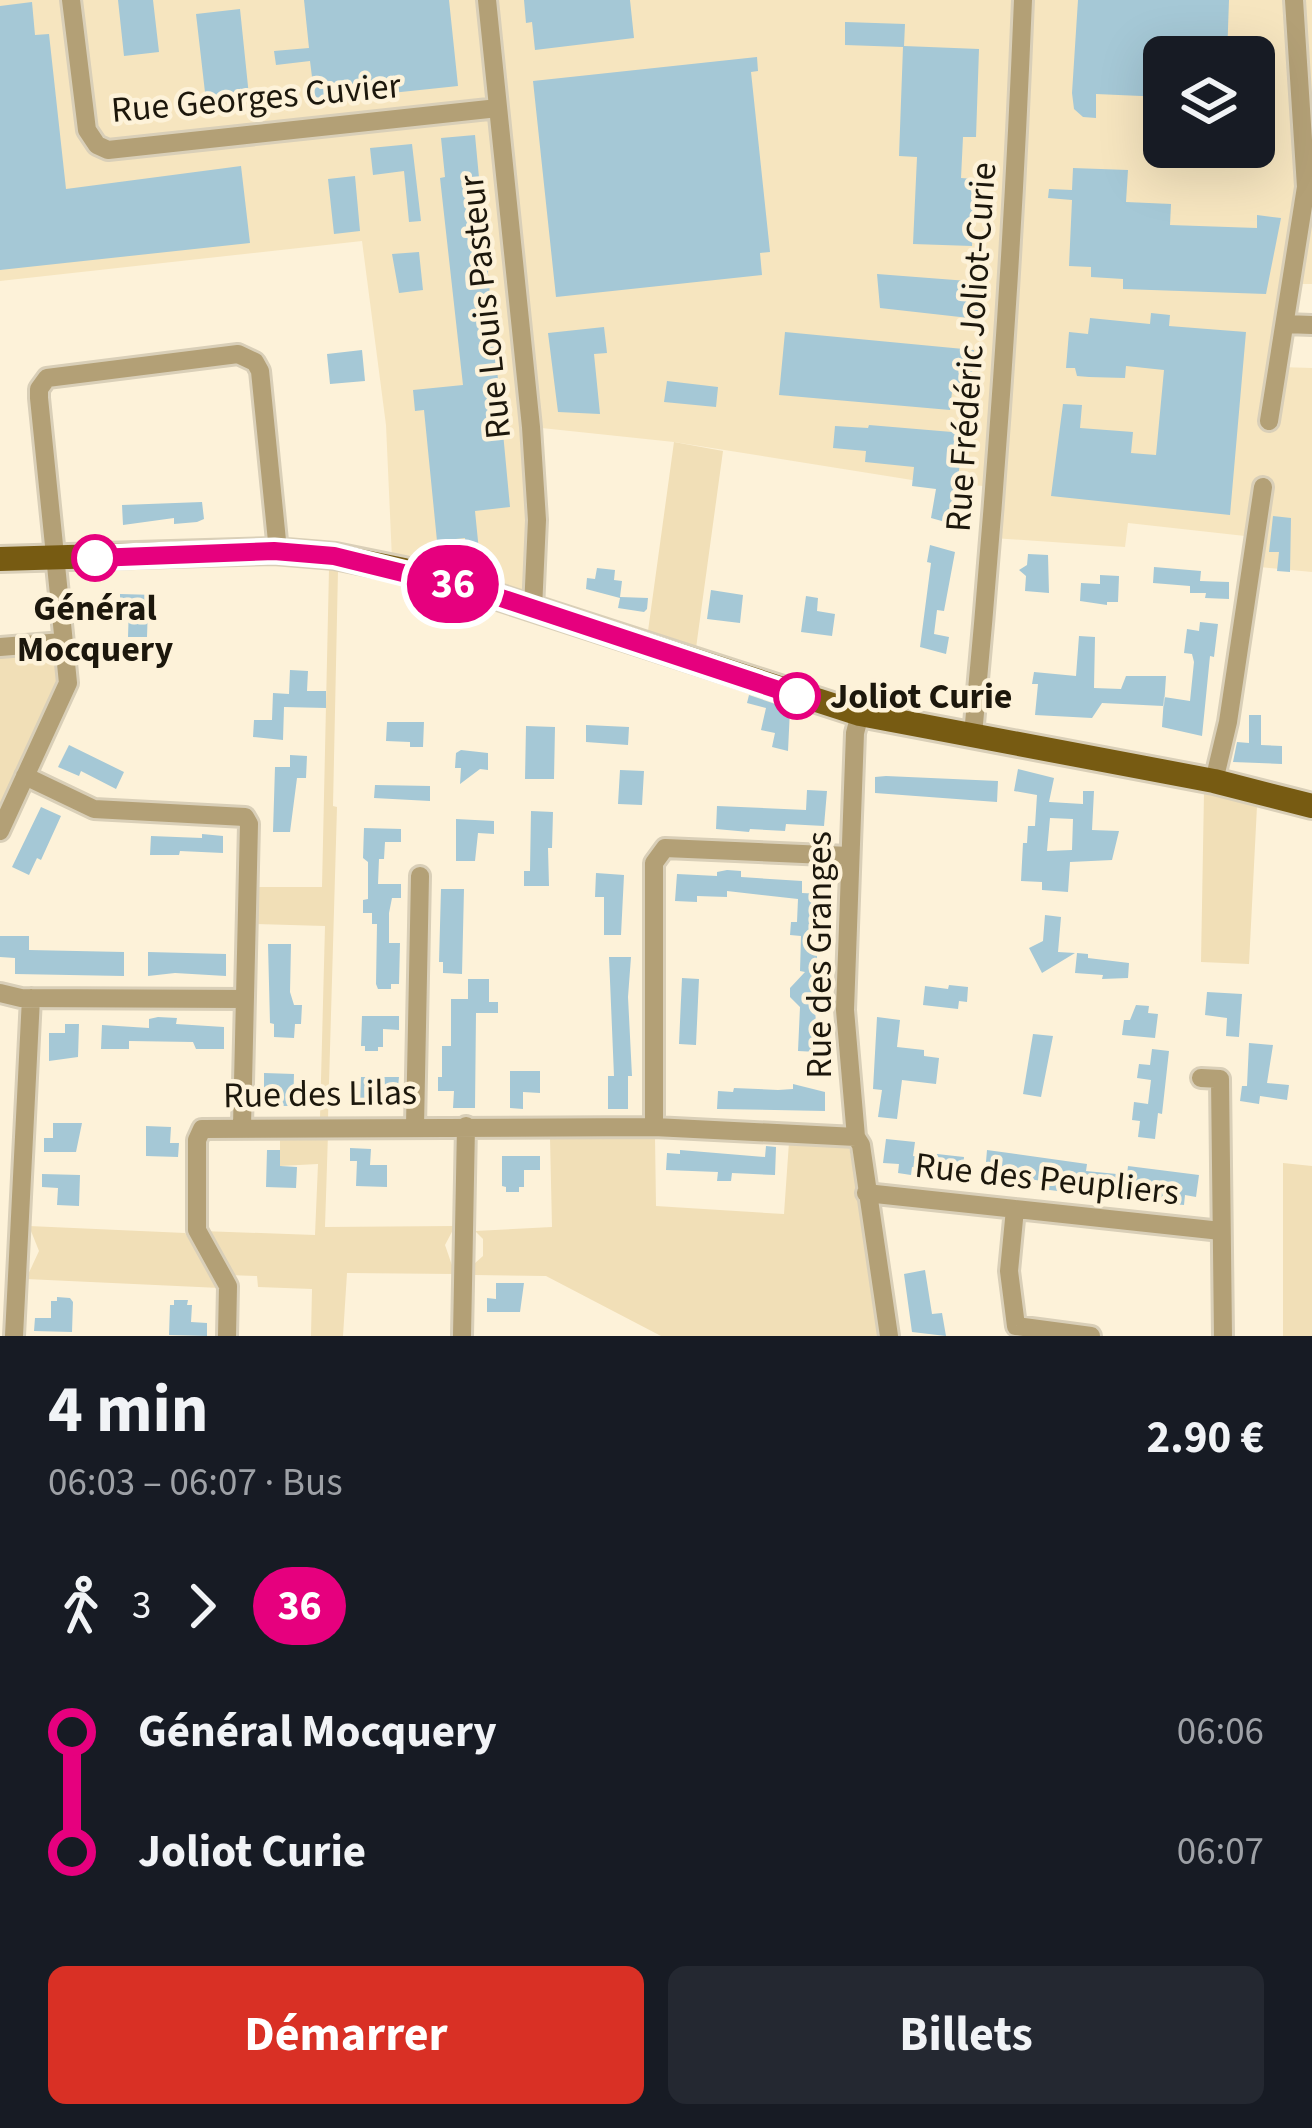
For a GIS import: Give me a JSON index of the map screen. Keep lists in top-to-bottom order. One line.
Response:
{"streets":{"street":["Rue Georges Cuvier","Rue Louis Pasteur","Rue Frédéric Joliot-Curie","Rue des Granges","Rue des Lilas","Rue des Peupliers"]},"crossings":[["Rue Georges Cuvier","Rue Louis Pasteur"],["Rue des Granges","Rue des Lilas"],["Rue des Granges","Rue des Peupliers"]],"places":["Général Mocquery","Joliot Curie"],"lines":["bus line 36"],"page":{"on_map":"36","heading":["4 min","06:03 – 06:07 · Bus","2.90 €"],"legs":["3","36"],"list":[{"name":"Général Mocquery","value":"06:06"},{"name":"Joliot Curie","value":"06:07"}],"buttons":["Démarrer","Billets"]}}
